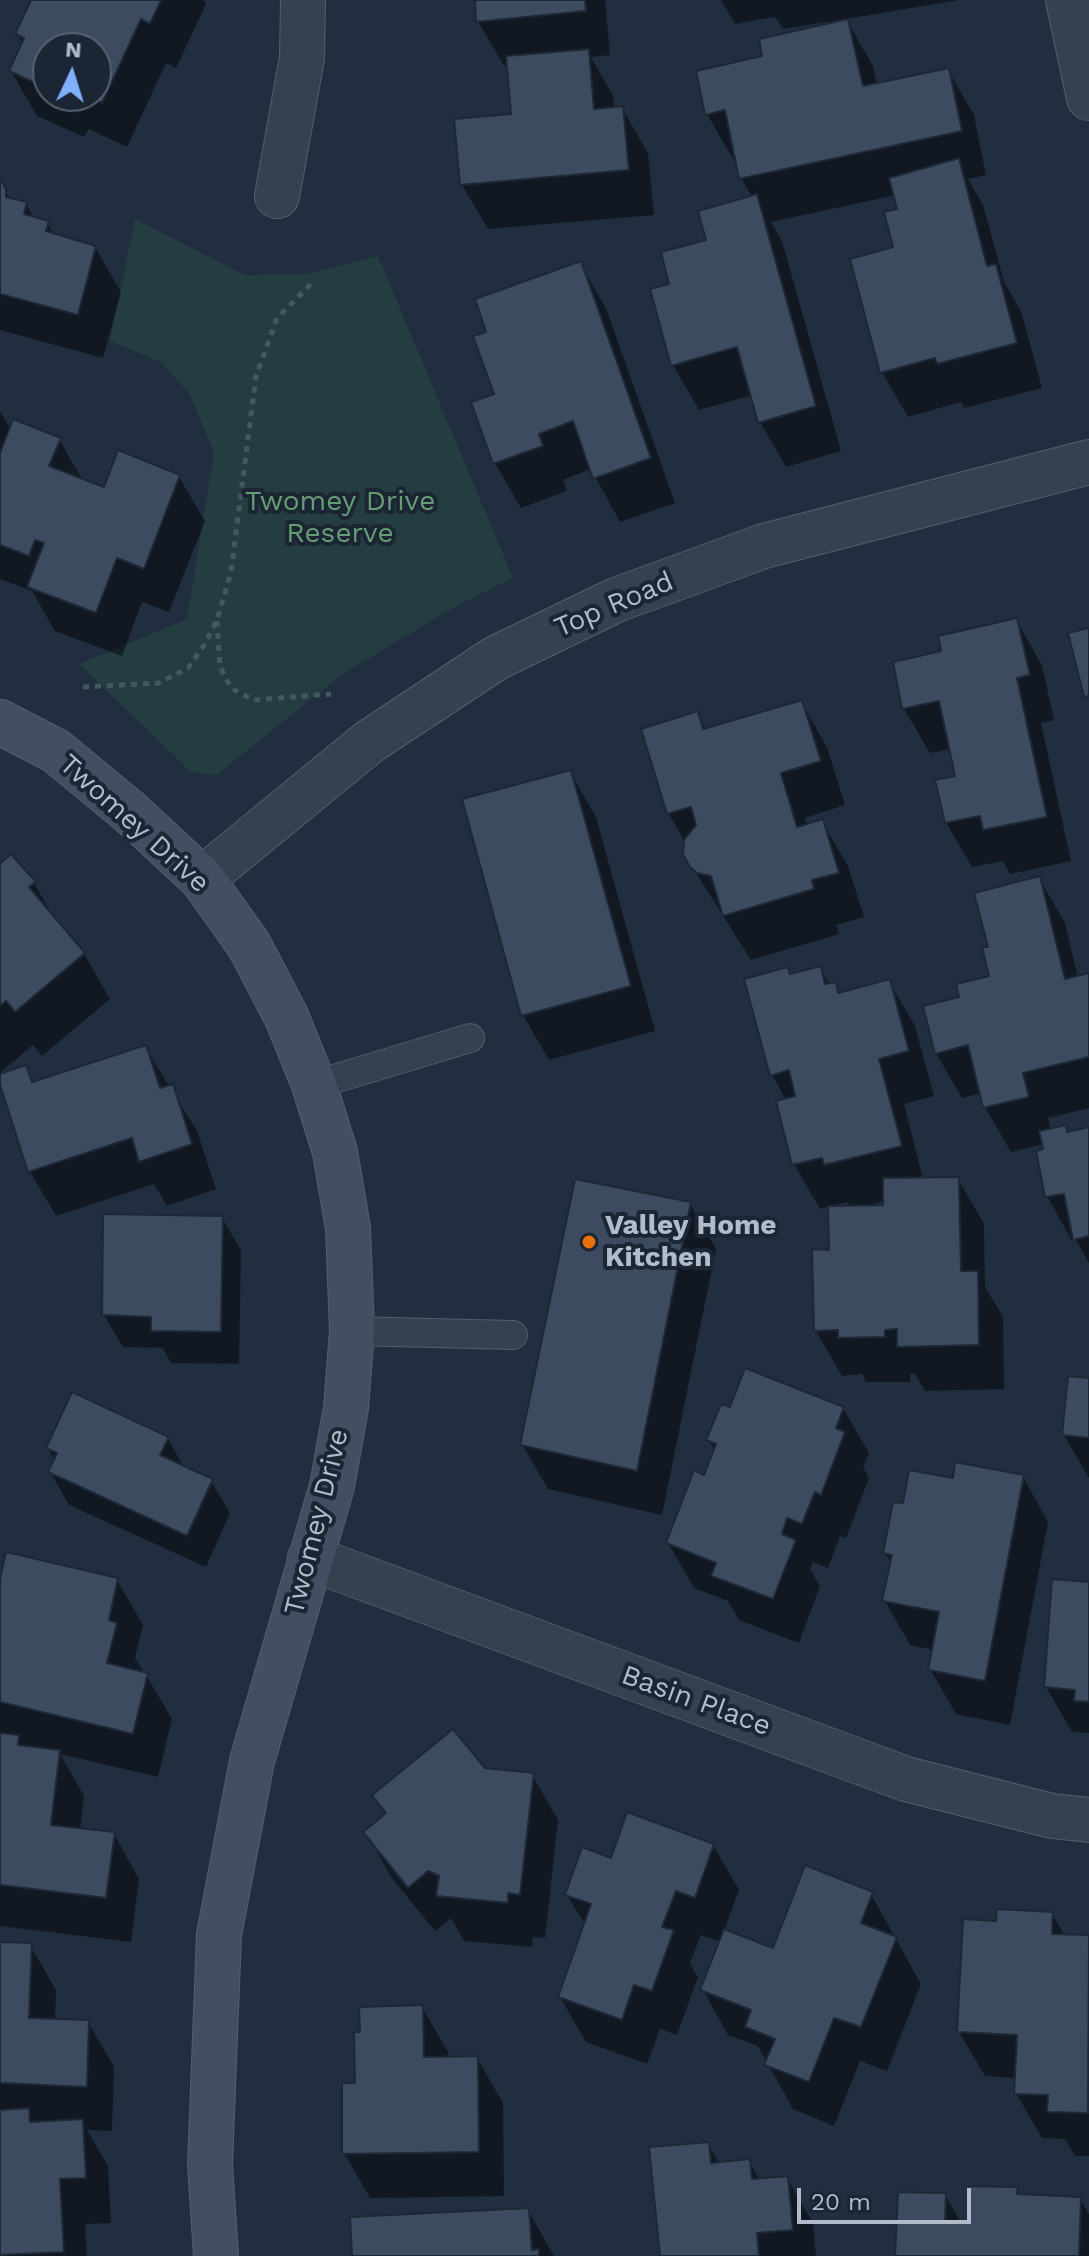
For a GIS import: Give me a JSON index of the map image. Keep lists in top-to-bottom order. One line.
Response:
{"streets":{"street":["Top Road","Twomey Drive","Basin Place"]},"crossings":[["Top Road","Twomey Drive"],["Twomey Drive","Basin Place"]],"parks":["Twomey Drive Reserve"],"places":["Valley Home Kitchen"],"scale_bar":"20 m","north":"top"}
